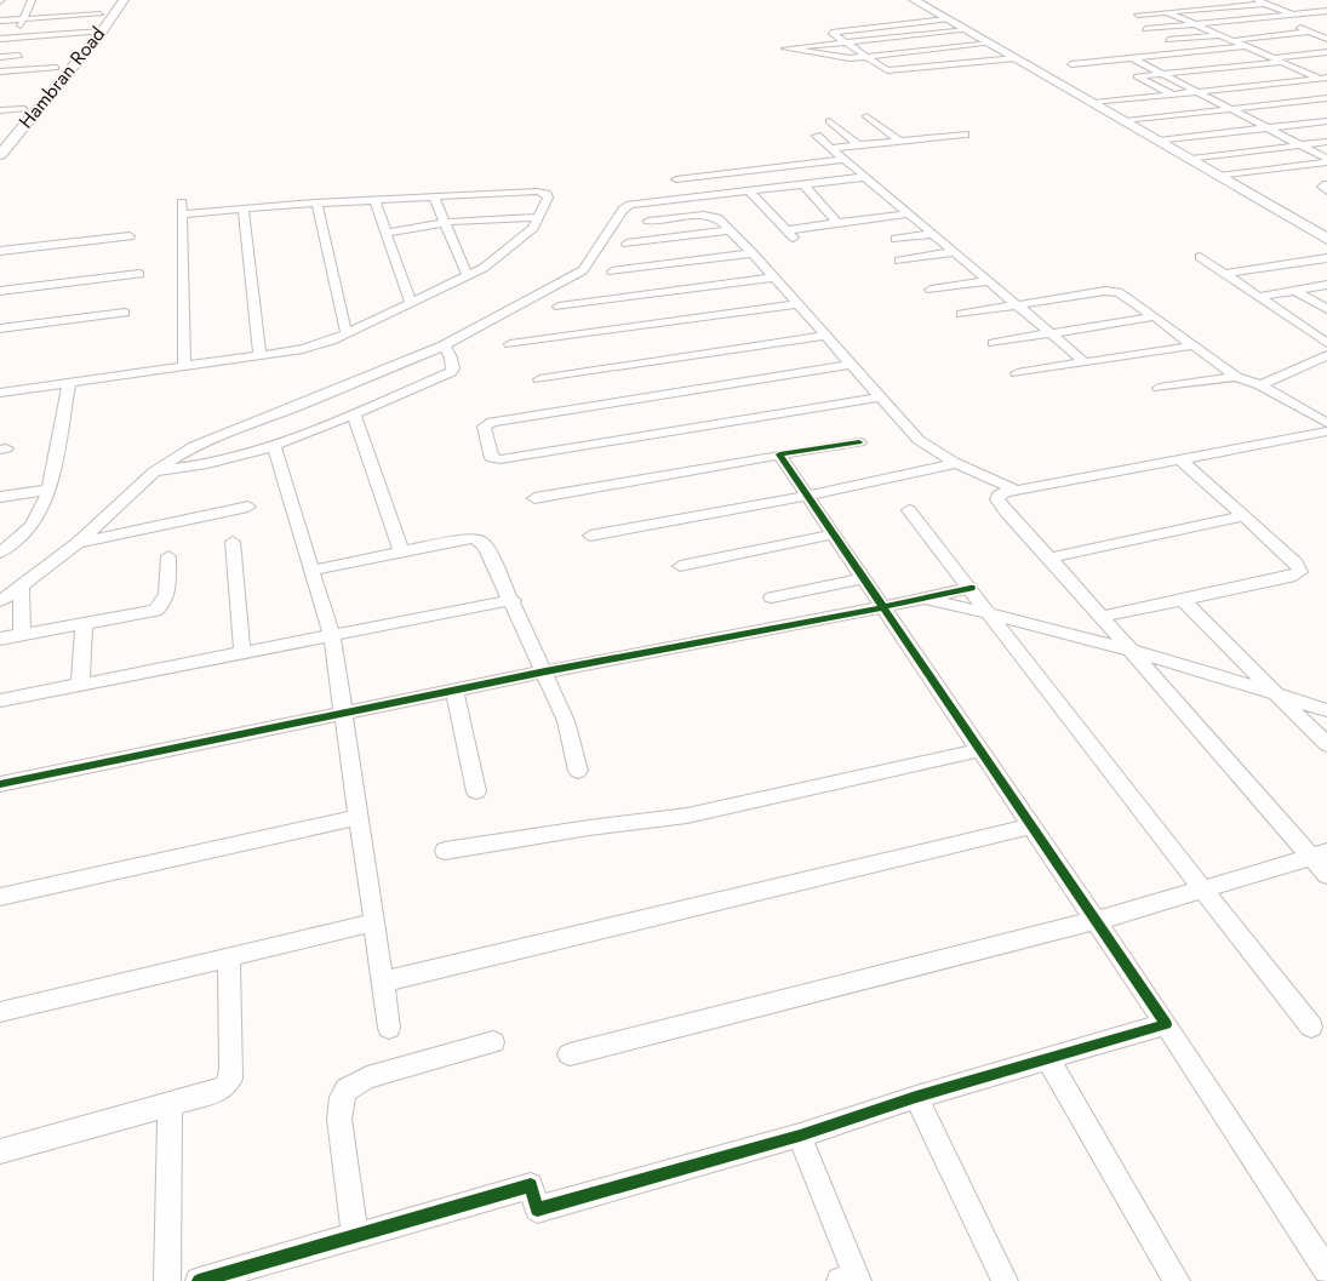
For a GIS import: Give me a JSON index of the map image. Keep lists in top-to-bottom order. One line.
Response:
{"streets":{"main road":["Hambran Road"]}}
